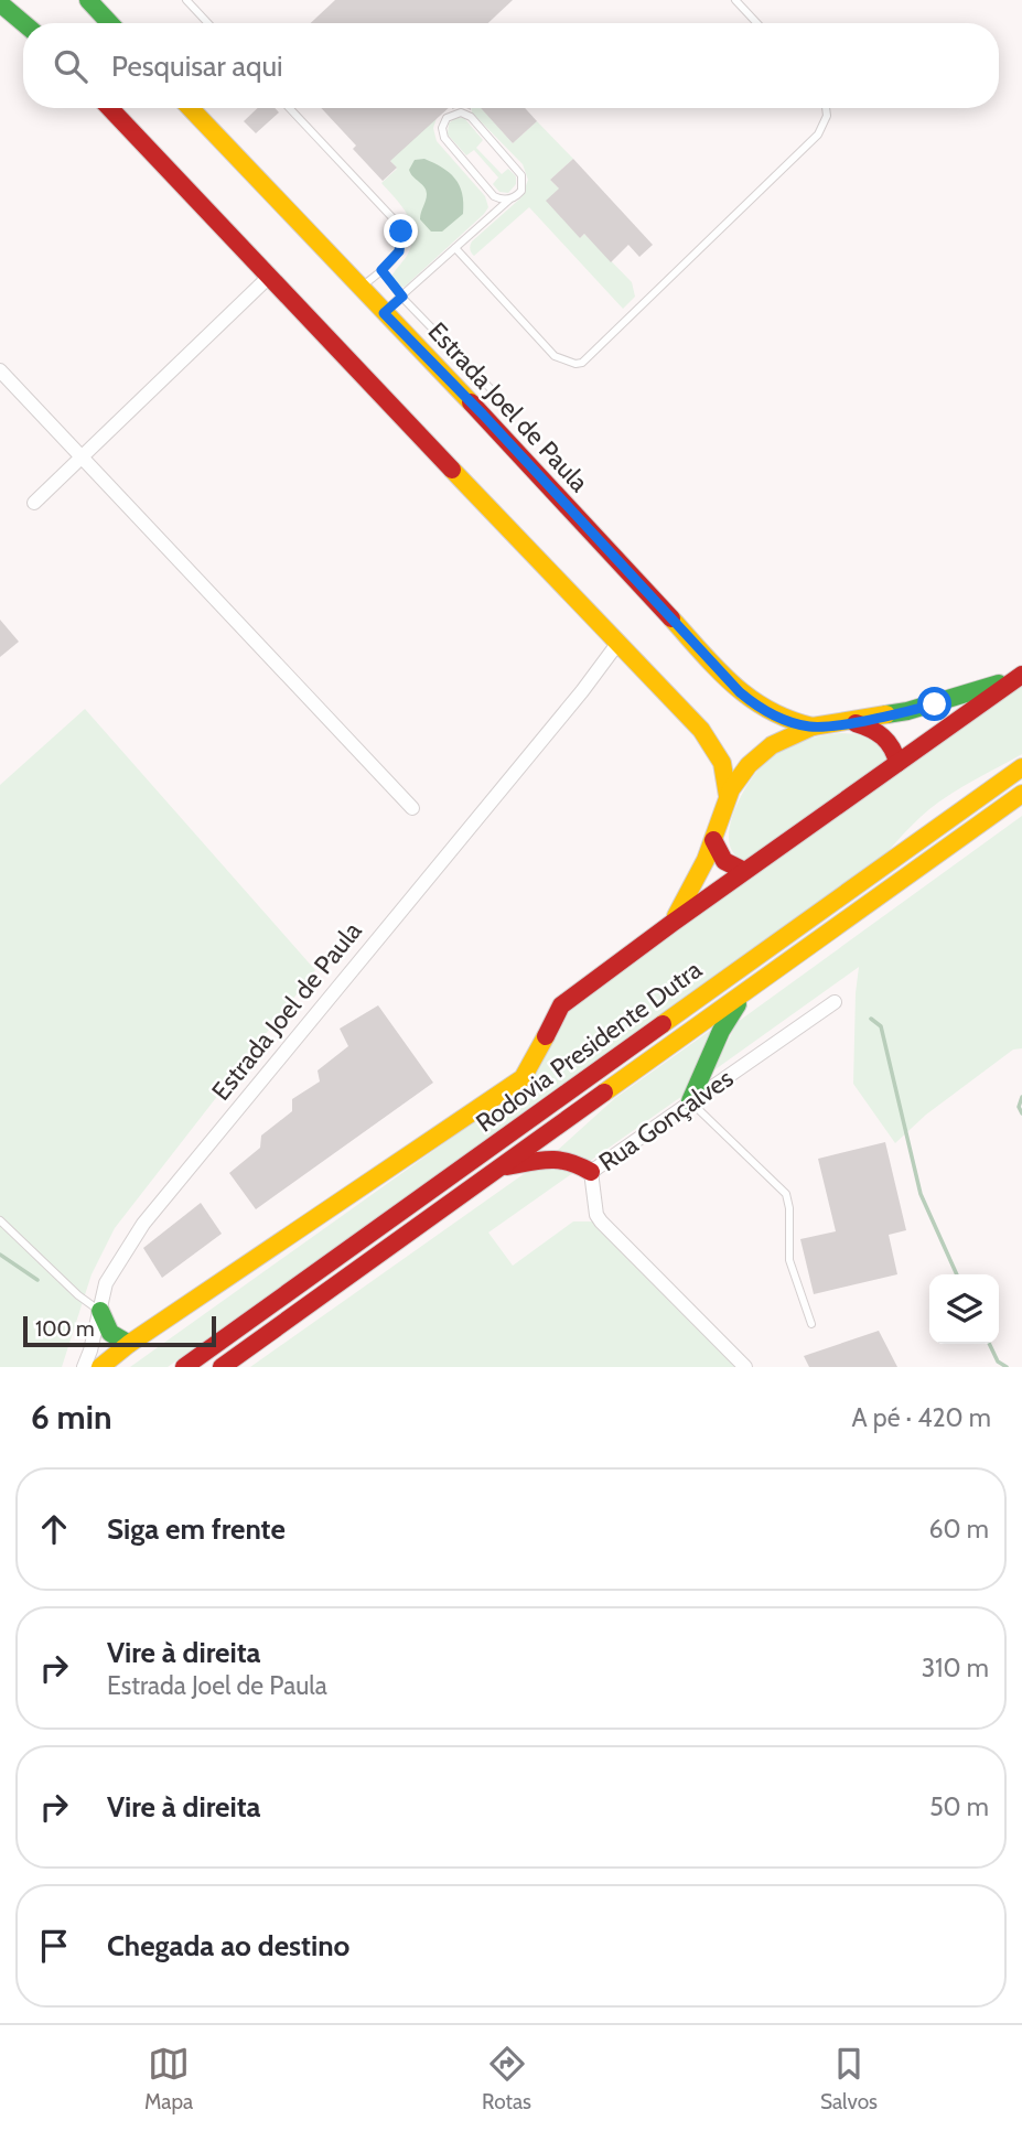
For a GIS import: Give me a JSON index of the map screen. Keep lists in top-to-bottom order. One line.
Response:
{"streets":{"main road":["Estrada Joel de Paula","Rodovia Presidente Dutra"],"street":["Rua Gonçalves"]},"scale_bar":"100 m","page":{"search":"Pesquisar aqui","scale":"100 m","heading":["6 min","A pé · 420 m"],"list":[["Siga em frente","60 m"],["Vire à direita","Estrada Joel de Paula","310 m"],["Vire à direita","50 m"],"Chegada ao destino"],"nav":["Mapa","Rotas","Salvos"]}}
